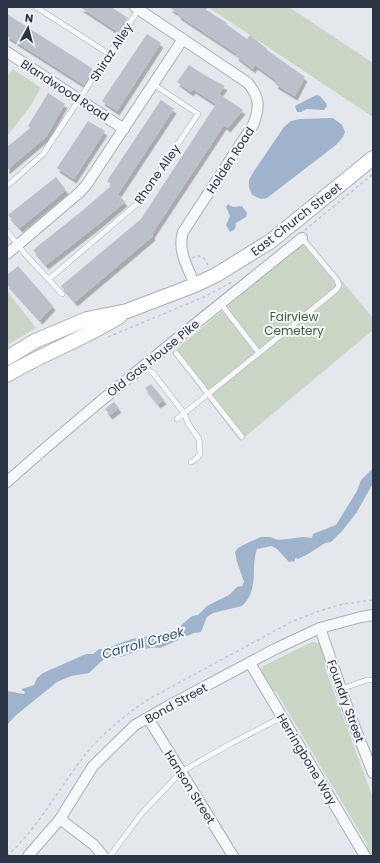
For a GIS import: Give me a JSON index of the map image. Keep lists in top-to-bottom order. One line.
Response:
{"streets":{"main road":["East Church Street"],"street":["Blandwood Road","Holden Road","Old Gas House Pike","Foundry Street","Bond Street","Herringbone Way","Hanson Street"],"lane":["Shiraz Alley","Rhone Alley"]},"crossings":[["Shiraz Alley","Blandwood Road"],["Shiraz Alley","Holden Road"],["Holden Road","East Church Street"],["Foundry Street","Bond Street"],["Bond Street","Herringbone Way"],["Bond Street","Hanson Street"]],"water":["Carroll Creek"],"parks":["Fairview Cemetery"],"north":"top"}
